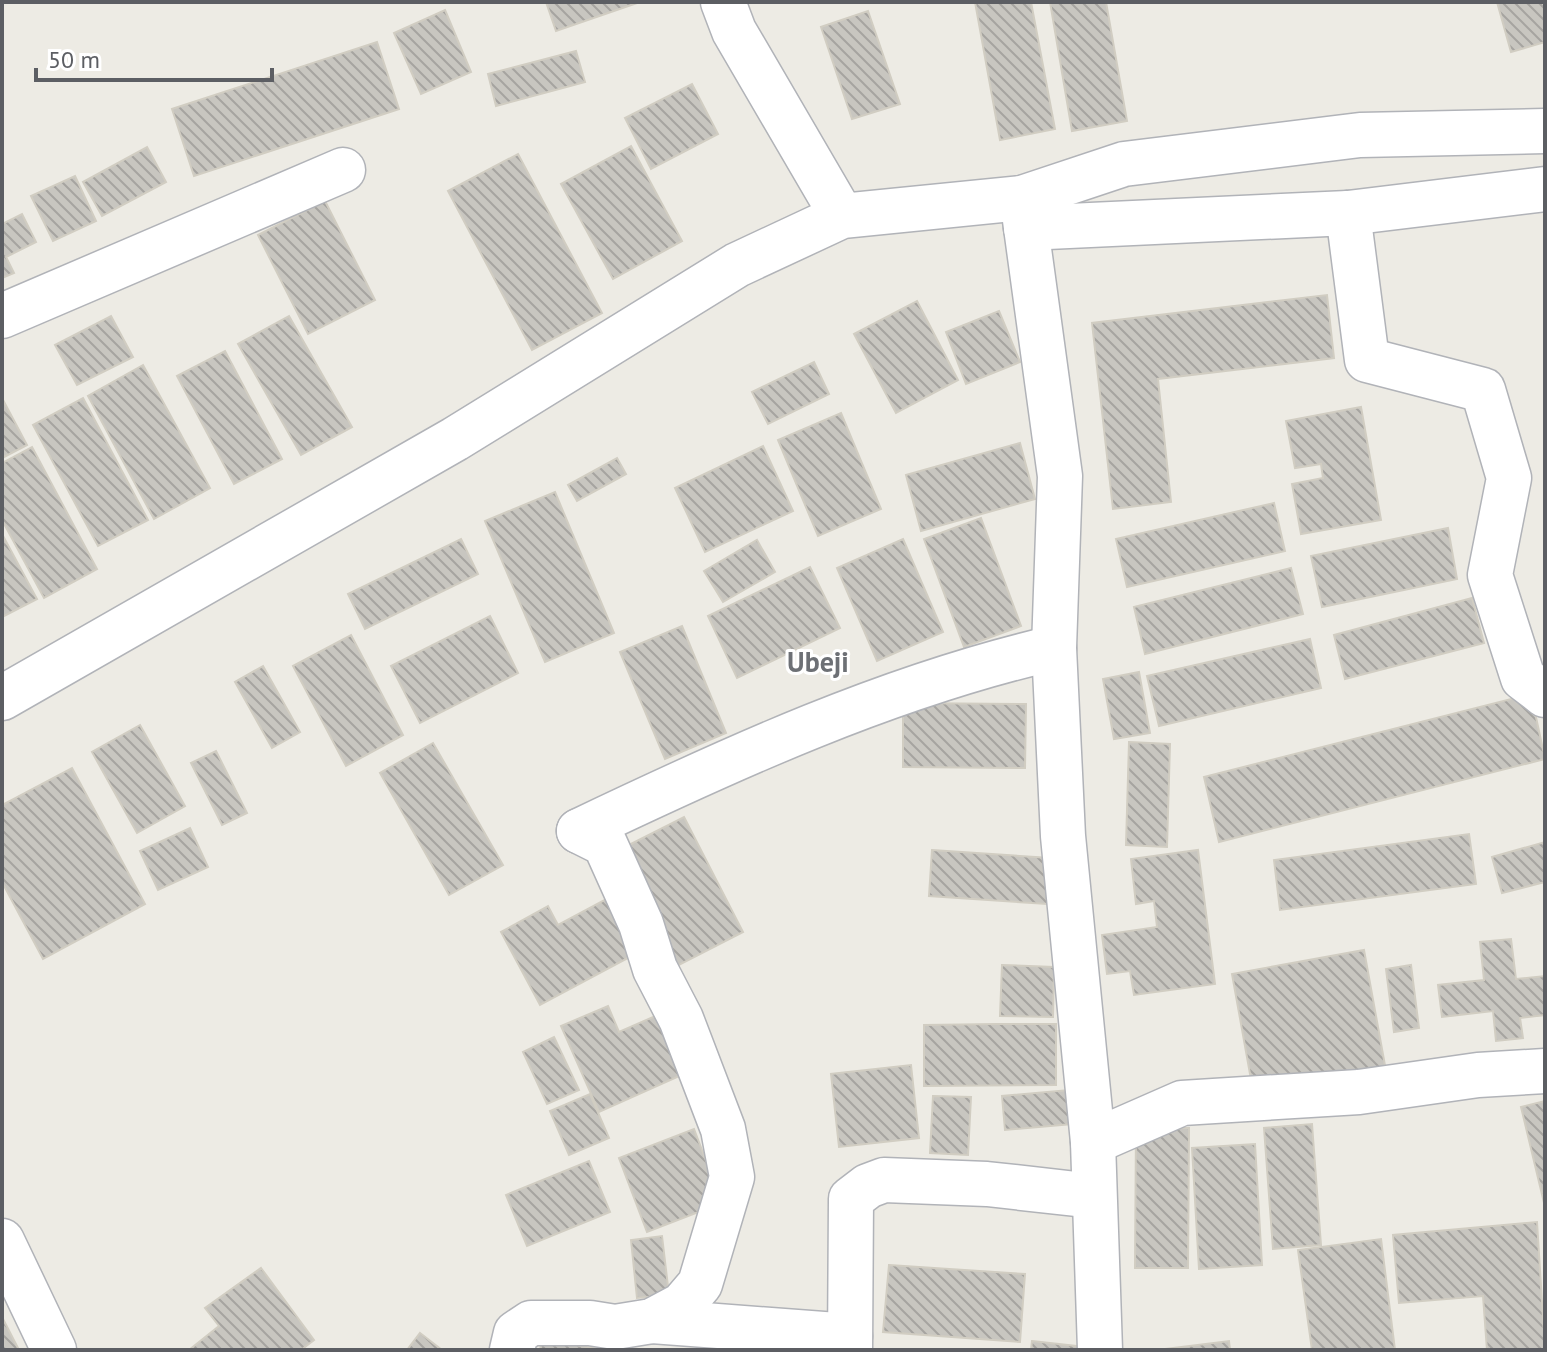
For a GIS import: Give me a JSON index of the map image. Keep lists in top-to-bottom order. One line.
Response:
{"districts":["Ubeji"],"scale_bar":"50 m"}
